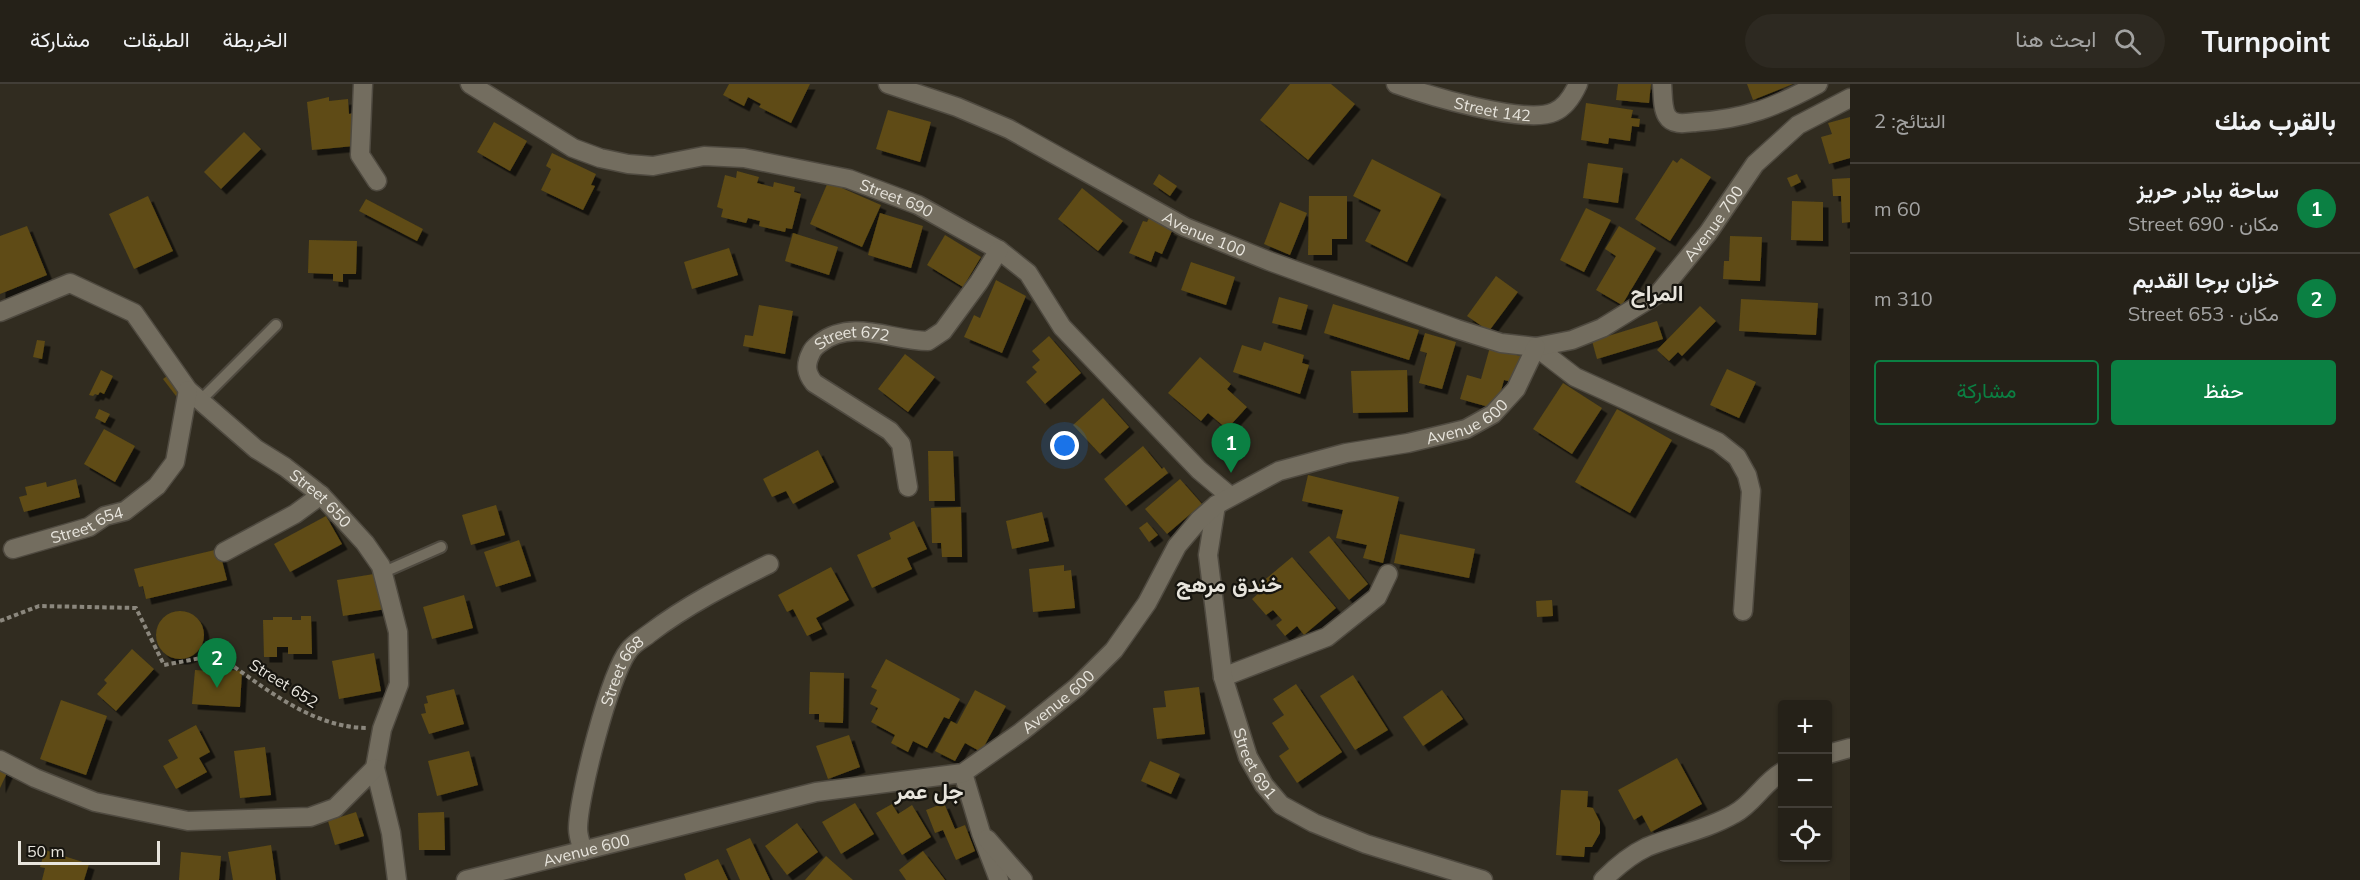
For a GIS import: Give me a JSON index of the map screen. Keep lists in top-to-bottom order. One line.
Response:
{"streets":{"street":["Street 142","Street 690","Avenue 700","Avenue 100","Street 672","Avenue 600","Street 650","Street 654","Street 668","Street 691"],"path":["Street 652"]},"crossings":[["Street 690","Street 672"],["Street 690","Avenue 600"],["Street 690","Street 691"],["Avenue 700","Avenue 100"],["Avenue 700","Avenue 600"],["Avenue 100","Avenue 600"],["Avenue 600","Street 668"],["Avenue 600","Street 691"],["Street 650","Street 654"],["Street 650","Street 652"]],"districts":["المراح","خندق مرهج","جل عمر"],"scale_bar":"50 m","page":{"header":"Turnpoint","search":"ابحث هنا","nav":["الخريطة","الطبقات","مشاركة"],"heading":["بالقرب منك","النتائج: 2"],"list":[{"mark":"1","name":"ساحة بيادر حريز","note":"مكان · Street 690","value":"60 m"},{"mark":"2","name":"خزان برجا القديم","note":"مكان · Street 653","value":"310 m"}],"buttons":["حفظ","مشاركة"],"pins":["1","2"],"map_buttons":["+","−"],"scale":"50 m"}}
